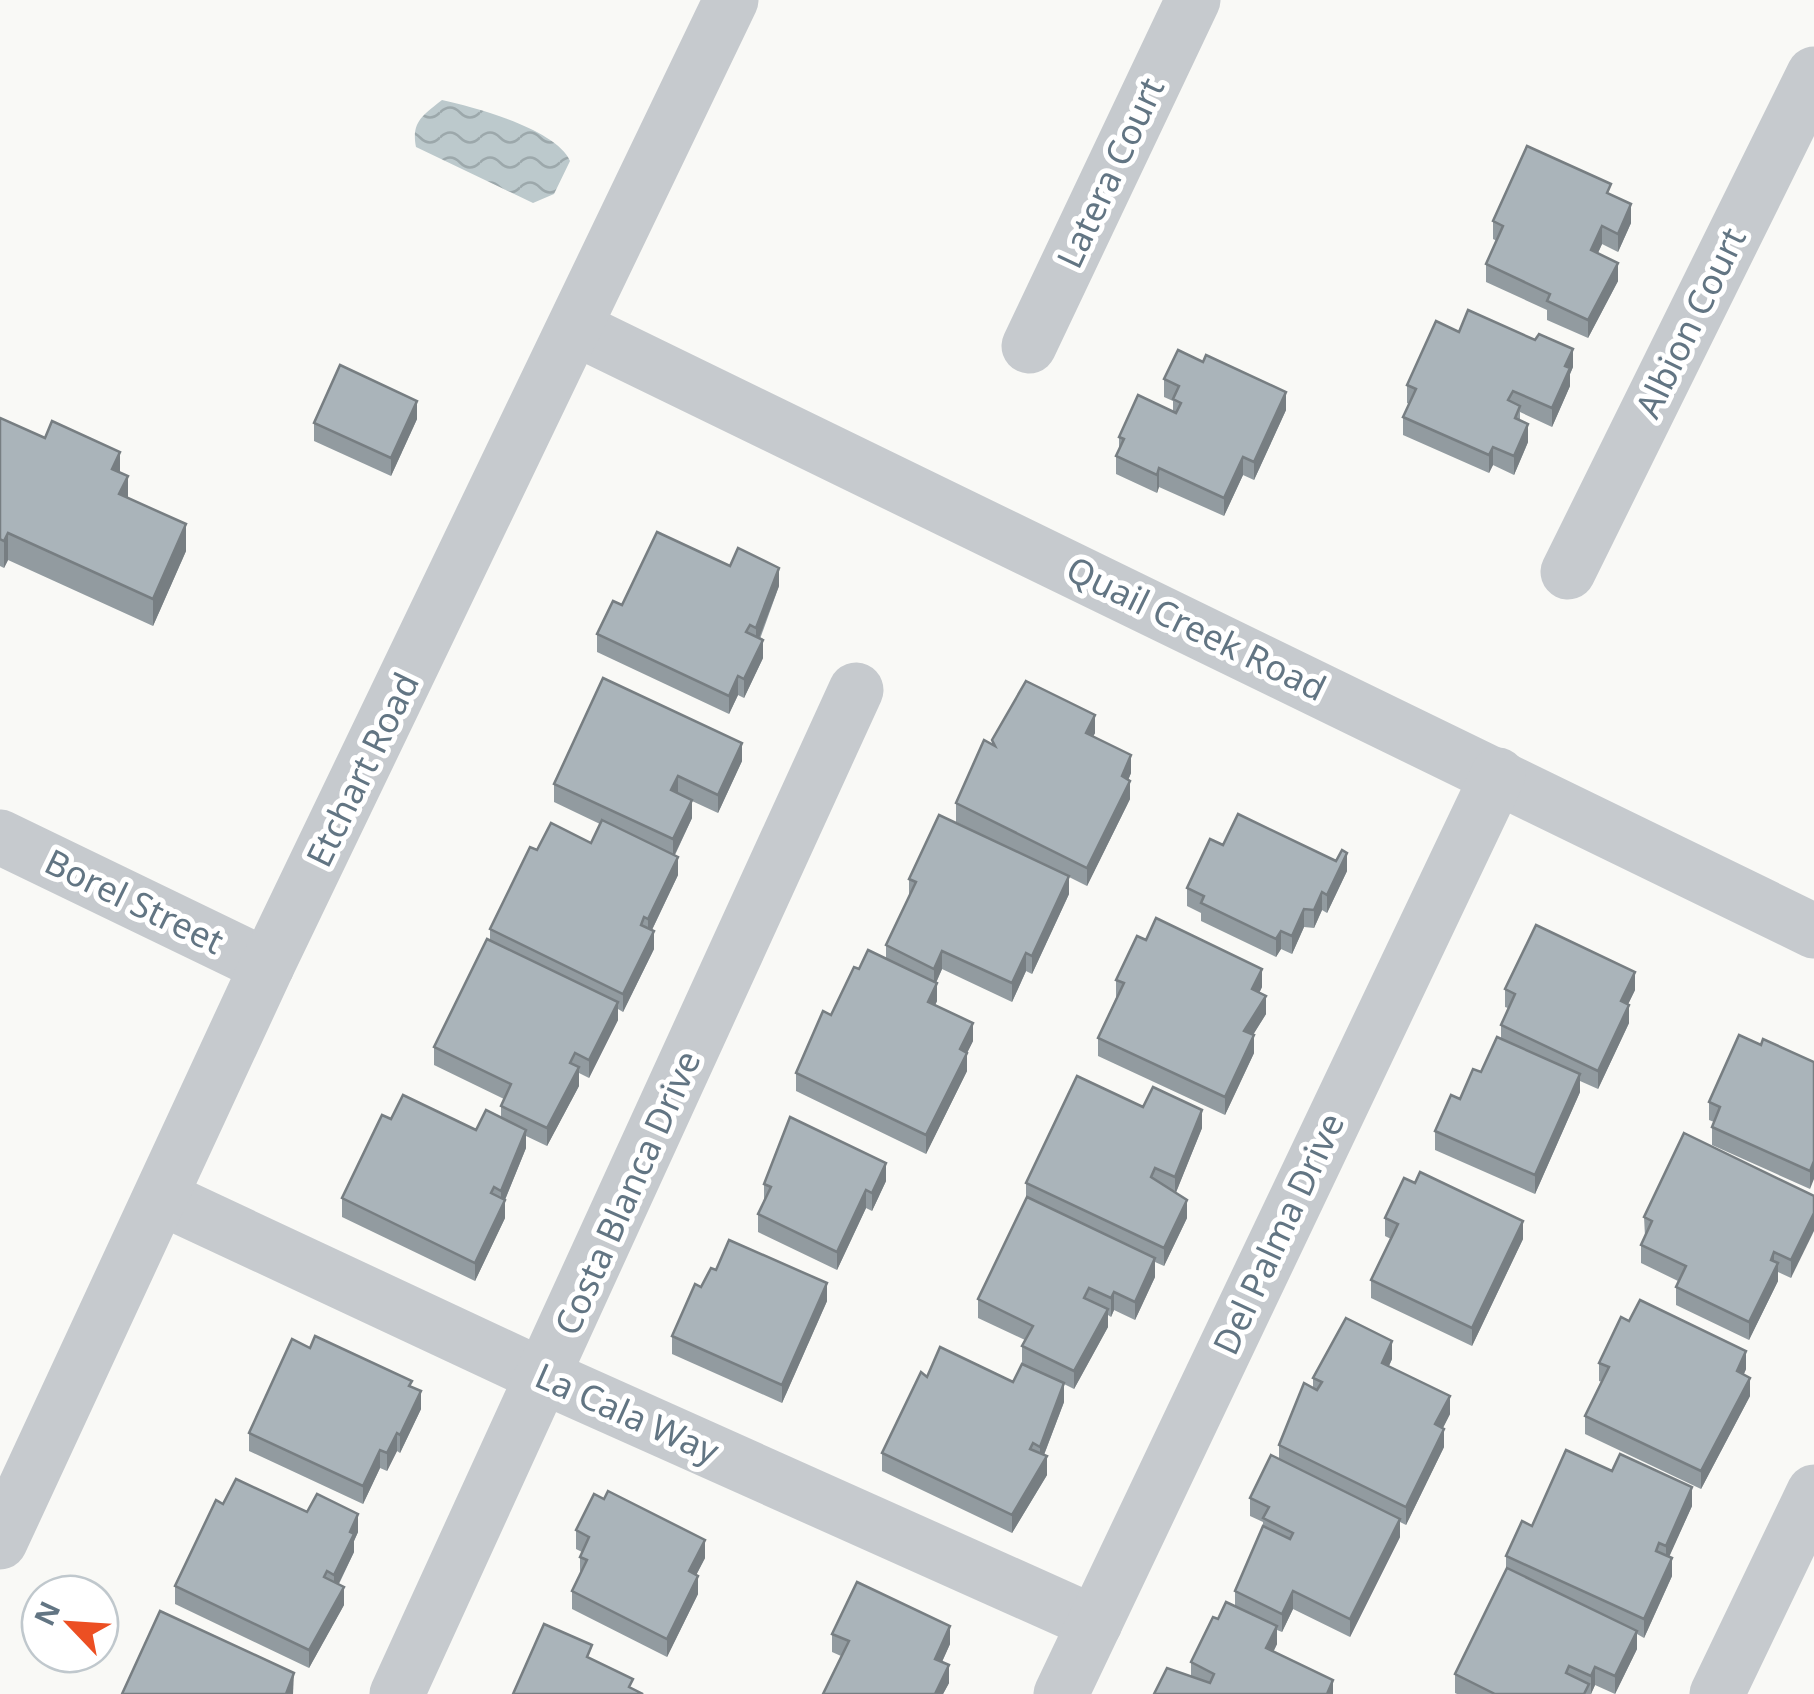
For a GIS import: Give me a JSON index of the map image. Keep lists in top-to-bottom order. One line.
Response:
{"streets":{"street":["Latera Court","Albion Court","Quail Creek Road","Etchart Road","Borel Street","Costa Blanca Drive","Del Palma Drive","La Cala Way"]},"crossings":[["Quail Creek Road","Etchart Road"],["Quail Creek Road","Del Palma Drive"],["Etchart Road","Borel Street"],["Etchart Road","La Cala Way"],["Costa Blanca Drive","La Cala Way"],["Del Palma Drive","La Cala Way"]],"north":"top left"}
